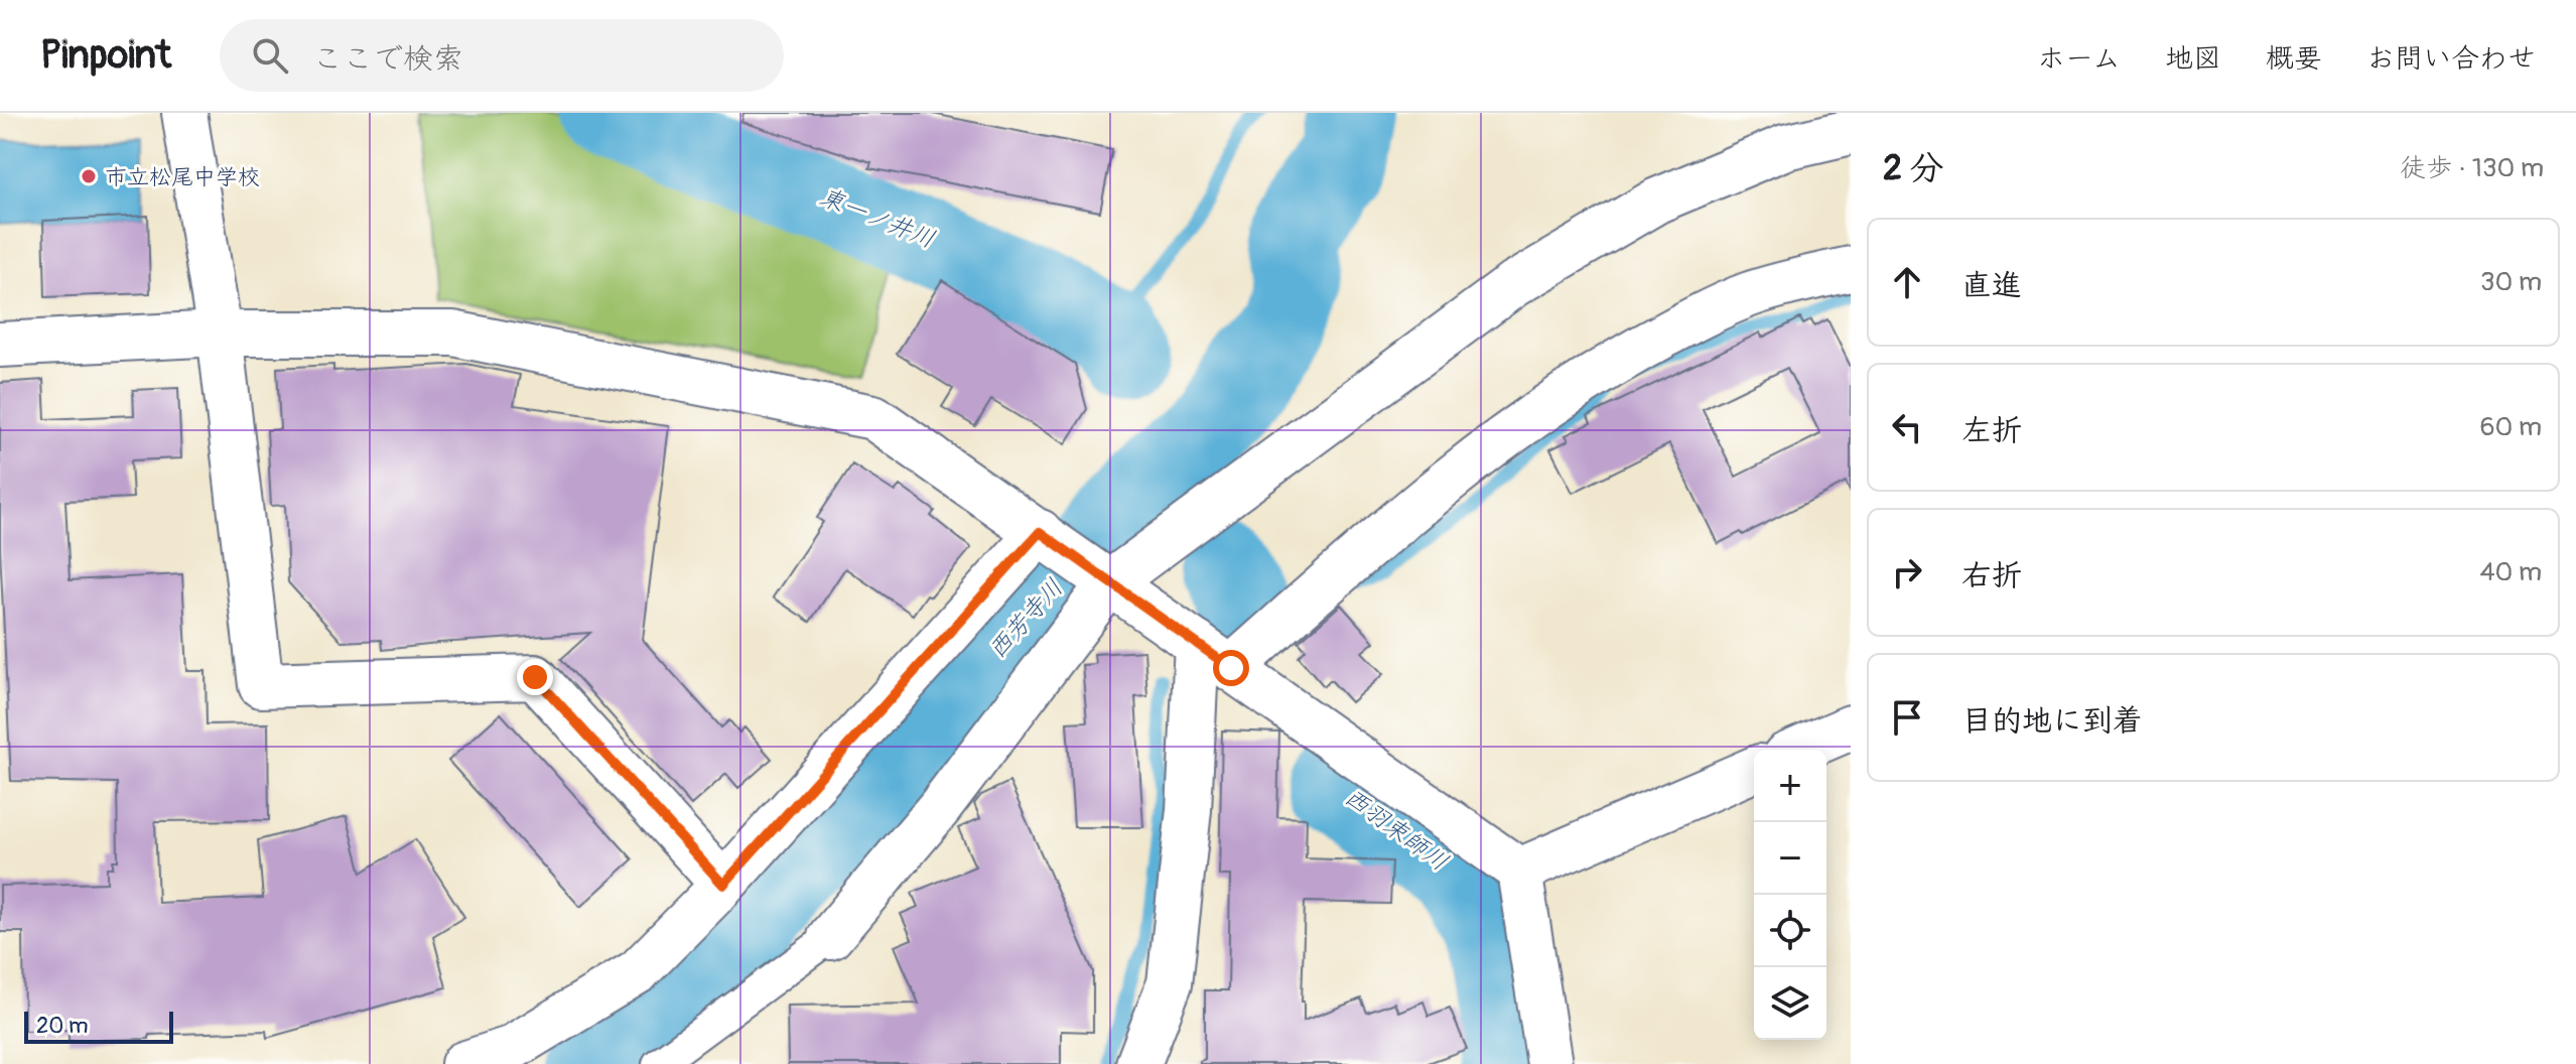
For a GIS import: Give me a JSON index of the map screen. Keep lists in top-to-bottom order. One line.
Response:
{"water":["東一ノ井川","西芳寺川","西羽束師川"],"places":["市立松尾中学校"],"scale_bar":"20 m","page":{"header":"Pinpoint","search":"ここで検索","nav":["ホーム","地図","概要","お問い合わせ"],"heading":["2 分","徒歩 · 130 m"],"list":[["直進","30 m"],["左折","60 m"],["右折","40 m"],"目的地に到着"],"map_buttons":["+","−"],"scale":"20 m"}}
